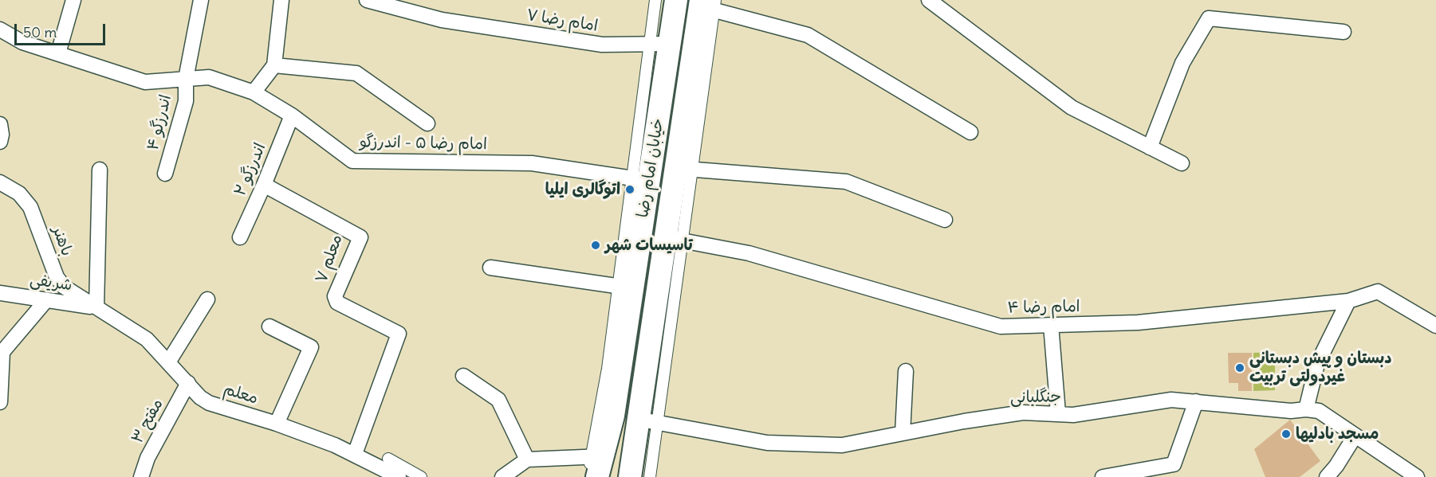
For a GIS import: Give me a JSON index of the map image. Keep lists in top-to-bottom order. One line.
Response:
{"streets":{"main road":["خیابان امام رضا"],"street":["امام رضا ۷","اندرزگو ۴","امام رضا ۵ - اندرزگو","اندرزگو ۲","باهنر","معلم ۷","شریفی","امام رضا ۴","معلم","جنگلبانی","مفتح ۳"]},"crossings":[["امام رضا ۷","خیابان امام رضا"],["اندرزگو ۴","امام رضا ۵ - اندرزگو"],["امام رضا ۵ - اندرزگو","خیابان امام رضا"],["امام رضا ۵ - اندرزگو","اندرزگو ۲"],["خیابان امام رضا","امام رضا ۴"],["خیابان امام رضا","جنگلبانی"],["اندرزگو ۲","معلم ۷"],["باهنر","شریفی"],["باهنر","معلم"],["معلم ۷","معلم"],["شریفی","معلم"],["معلم","مفتح ۳"]],"places":["اتوگالری ایلیا","تاسیسات شهر","دبستان و پیش دبستانی غیردولتی تربیت","مسجد بادلیها"],"scale_bar":"50 m"}
